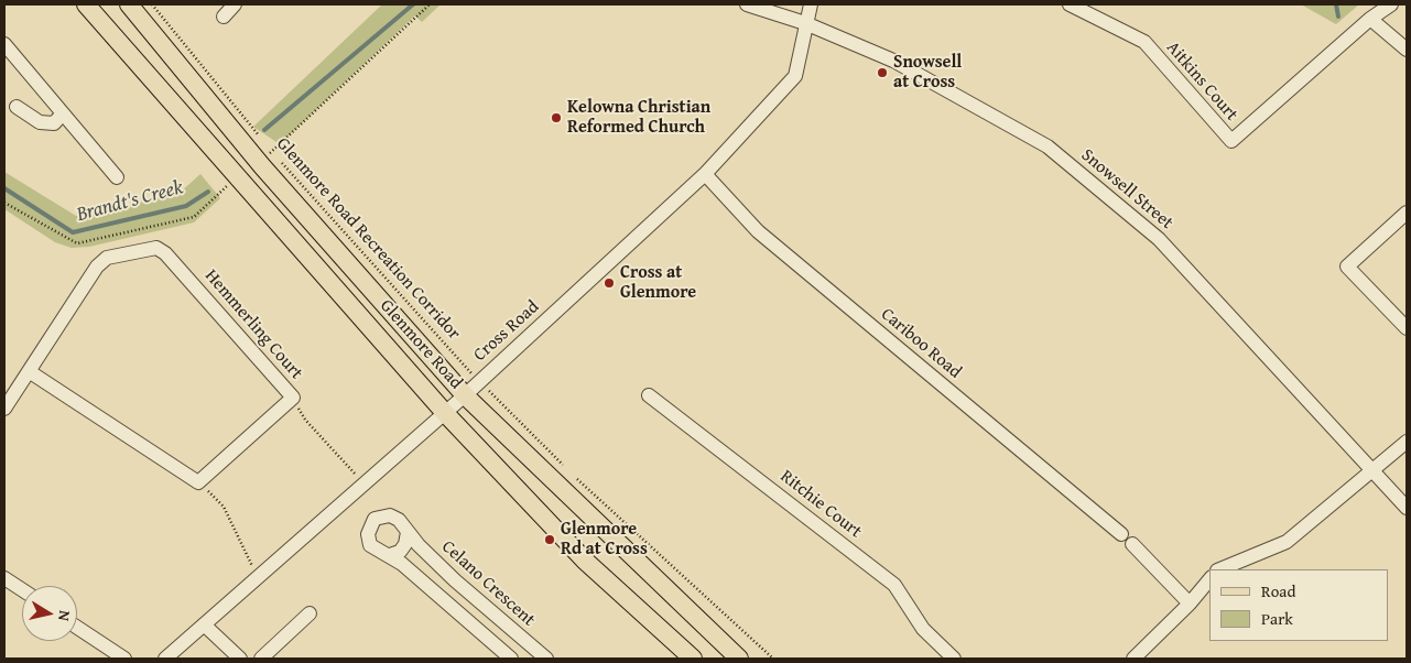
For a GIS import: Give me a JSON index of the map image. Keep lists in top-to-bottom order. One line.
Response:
{"streets":{"main road":["Glenmore Road"],"street":["Aitkins Court","Snowsell Street","Hemmerling Court","Cross Road","Cariboo Road","Ritchie Court","Celano Crescent"],"path":["Glenmore Road Recreation Corridor"]},"crossings":[["Snowsell Street","Cross Road"],["Glenmore Road Recreation Corridor","Cross Road"],["Cross Road","Cariboo Road"],["Cross Road","Glenmore Road"]],"water":["Brandt's Creek"],"places":["Snowsell at Cross","Kelowna Christian Reformed Church","Cross at Glenmore","Glenmore Rd at Cross"],"legend":["Road","Park"],"north":"right"}
